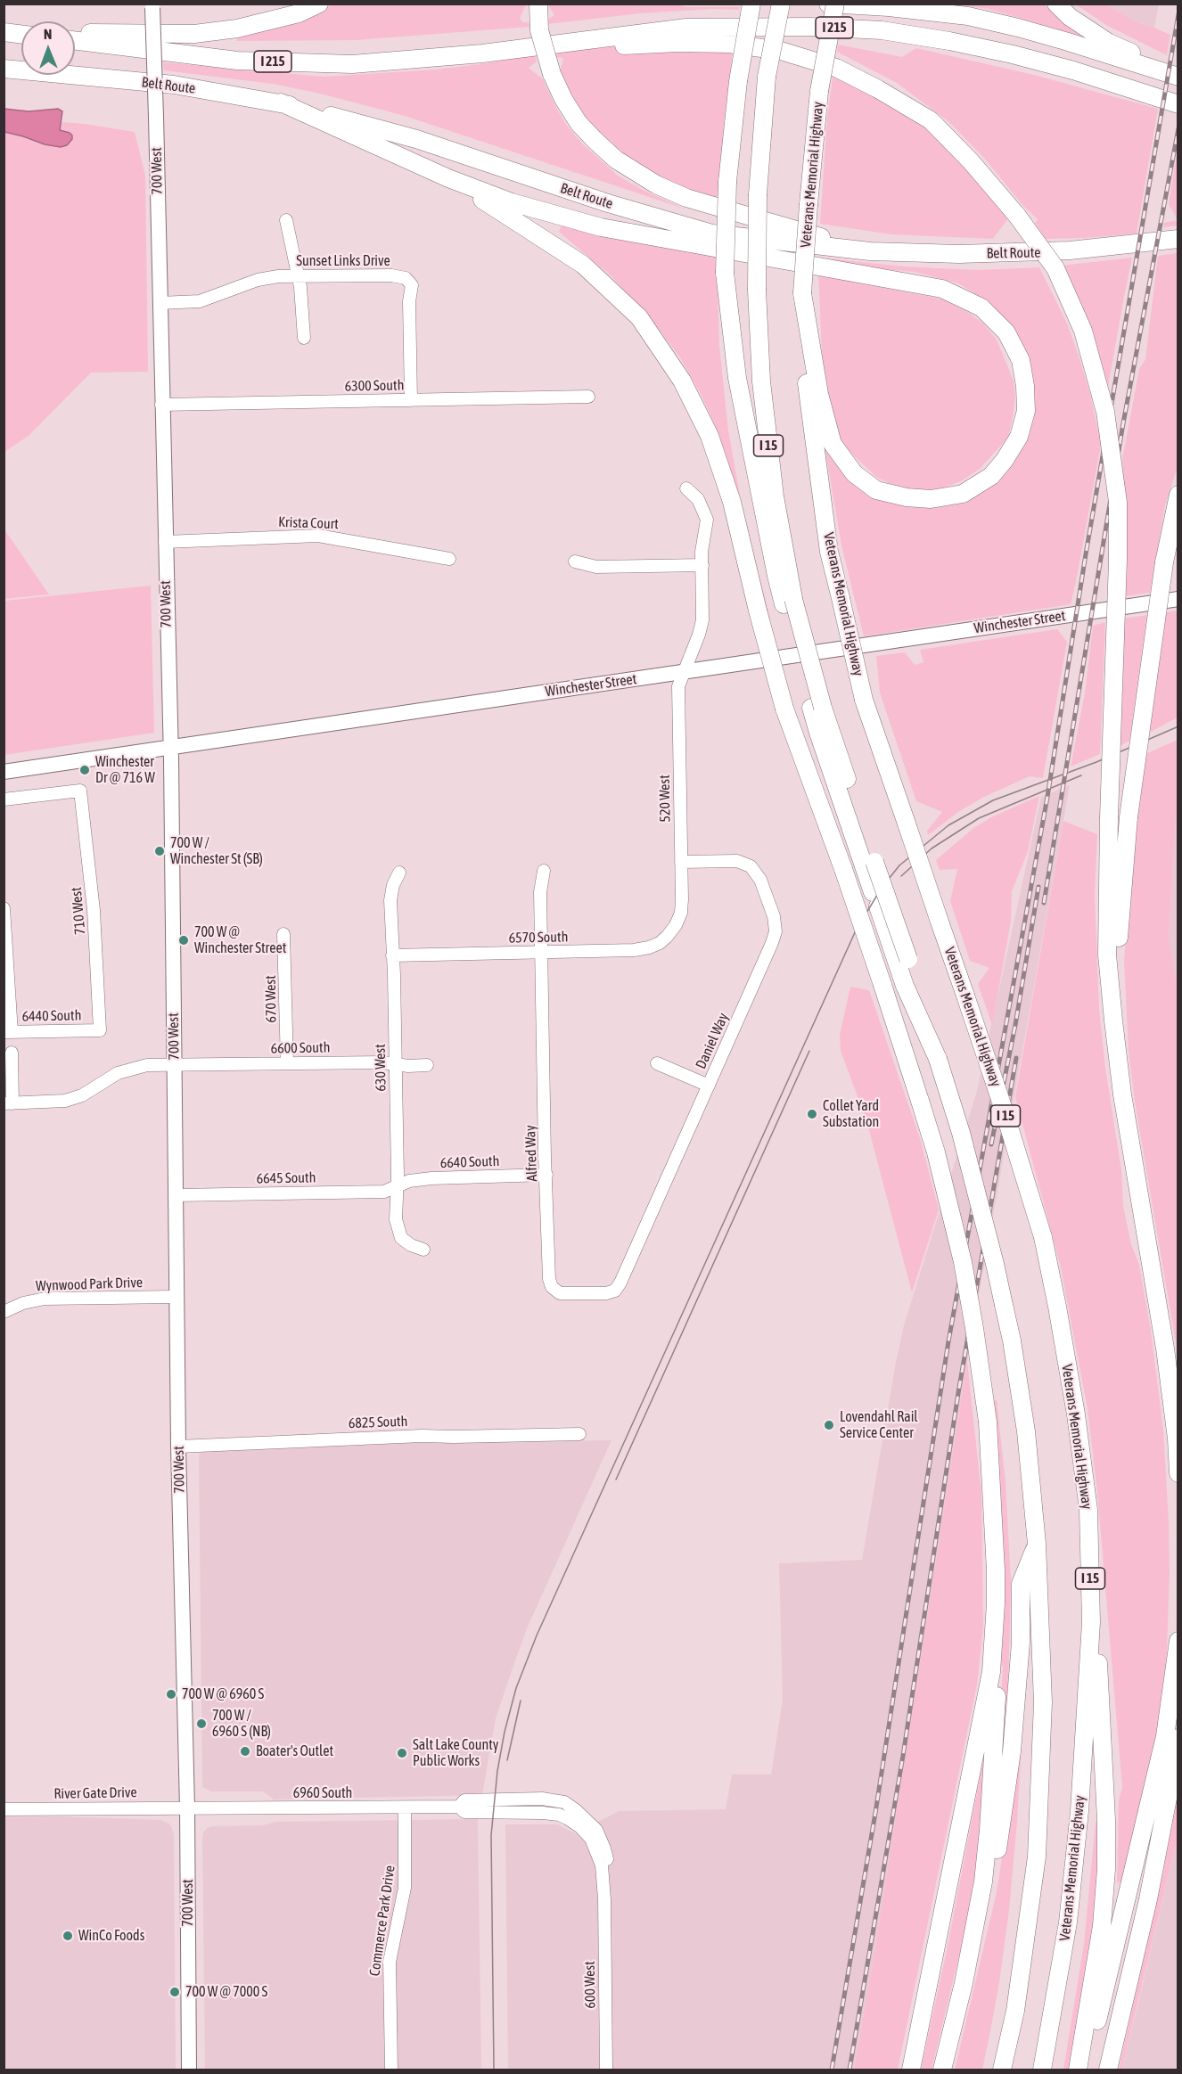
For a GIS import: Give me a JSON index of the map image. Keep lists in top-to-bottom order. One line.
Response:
{"streets":{"highway":["I 215","Belt Route","Veterans Memorial Highway","I 15"],"main road":["700 West","Winchester Street"],"street":["Sunset Links Drive","6300 South","Krista Court","520 West","710 West","6570 South","670 West","6440 South","Daniel Way","6600 South","630 West","Alfred Way","6640 South","6645 South","Wynwood Park Drive","6825 South","River Gate Drive","6960 South","Commerce Park Drive","600 West"]},"crossings":[["700 West","Sunset Links Drive"],["700 West","6300 South"],["700 West","Krista Court"],["700 West","Winchester Street"],["700 West","6600 South"],["700 West","6645 South"],["700 West","Wynwood Park Drive"],["700 West","6825 South"],["700 West","River Gate Drive"],["700 West","6960 South"],["Sunset Links Drive","6300 South"],["Winchester Street","520 West"],["520 West","6570 South"],["520 West","Daniel Way"],["710 West","6440 South"],["6570 South","630 West"],["6570 South","Alfred Way"],["670 West","6600 South"],["Daniel Way","Alfred Way"],["6600 South","630 West"],["630 West","6640 South"],["630 West","6645 South"],["Alfred Way","6640 South"],["6640 South","6645 South"],["River Gate Drive","6960 South"],["6960 South","Commerce Park Drive"],["6960 South","600 West"]],"places":["Winchester Dr @ 716 W","700 W / Winchester St (SB)","700 W @ Winchester Street","Collet Yard Substation","Lovendahl Rail Service Center","700 W @ 6960 S","700 W / 6960 S (NB)","Boater's Outlet","Salt Lake County Public Works","WinCo Foods","700 W @ 7000 S"],"north":"top"}
